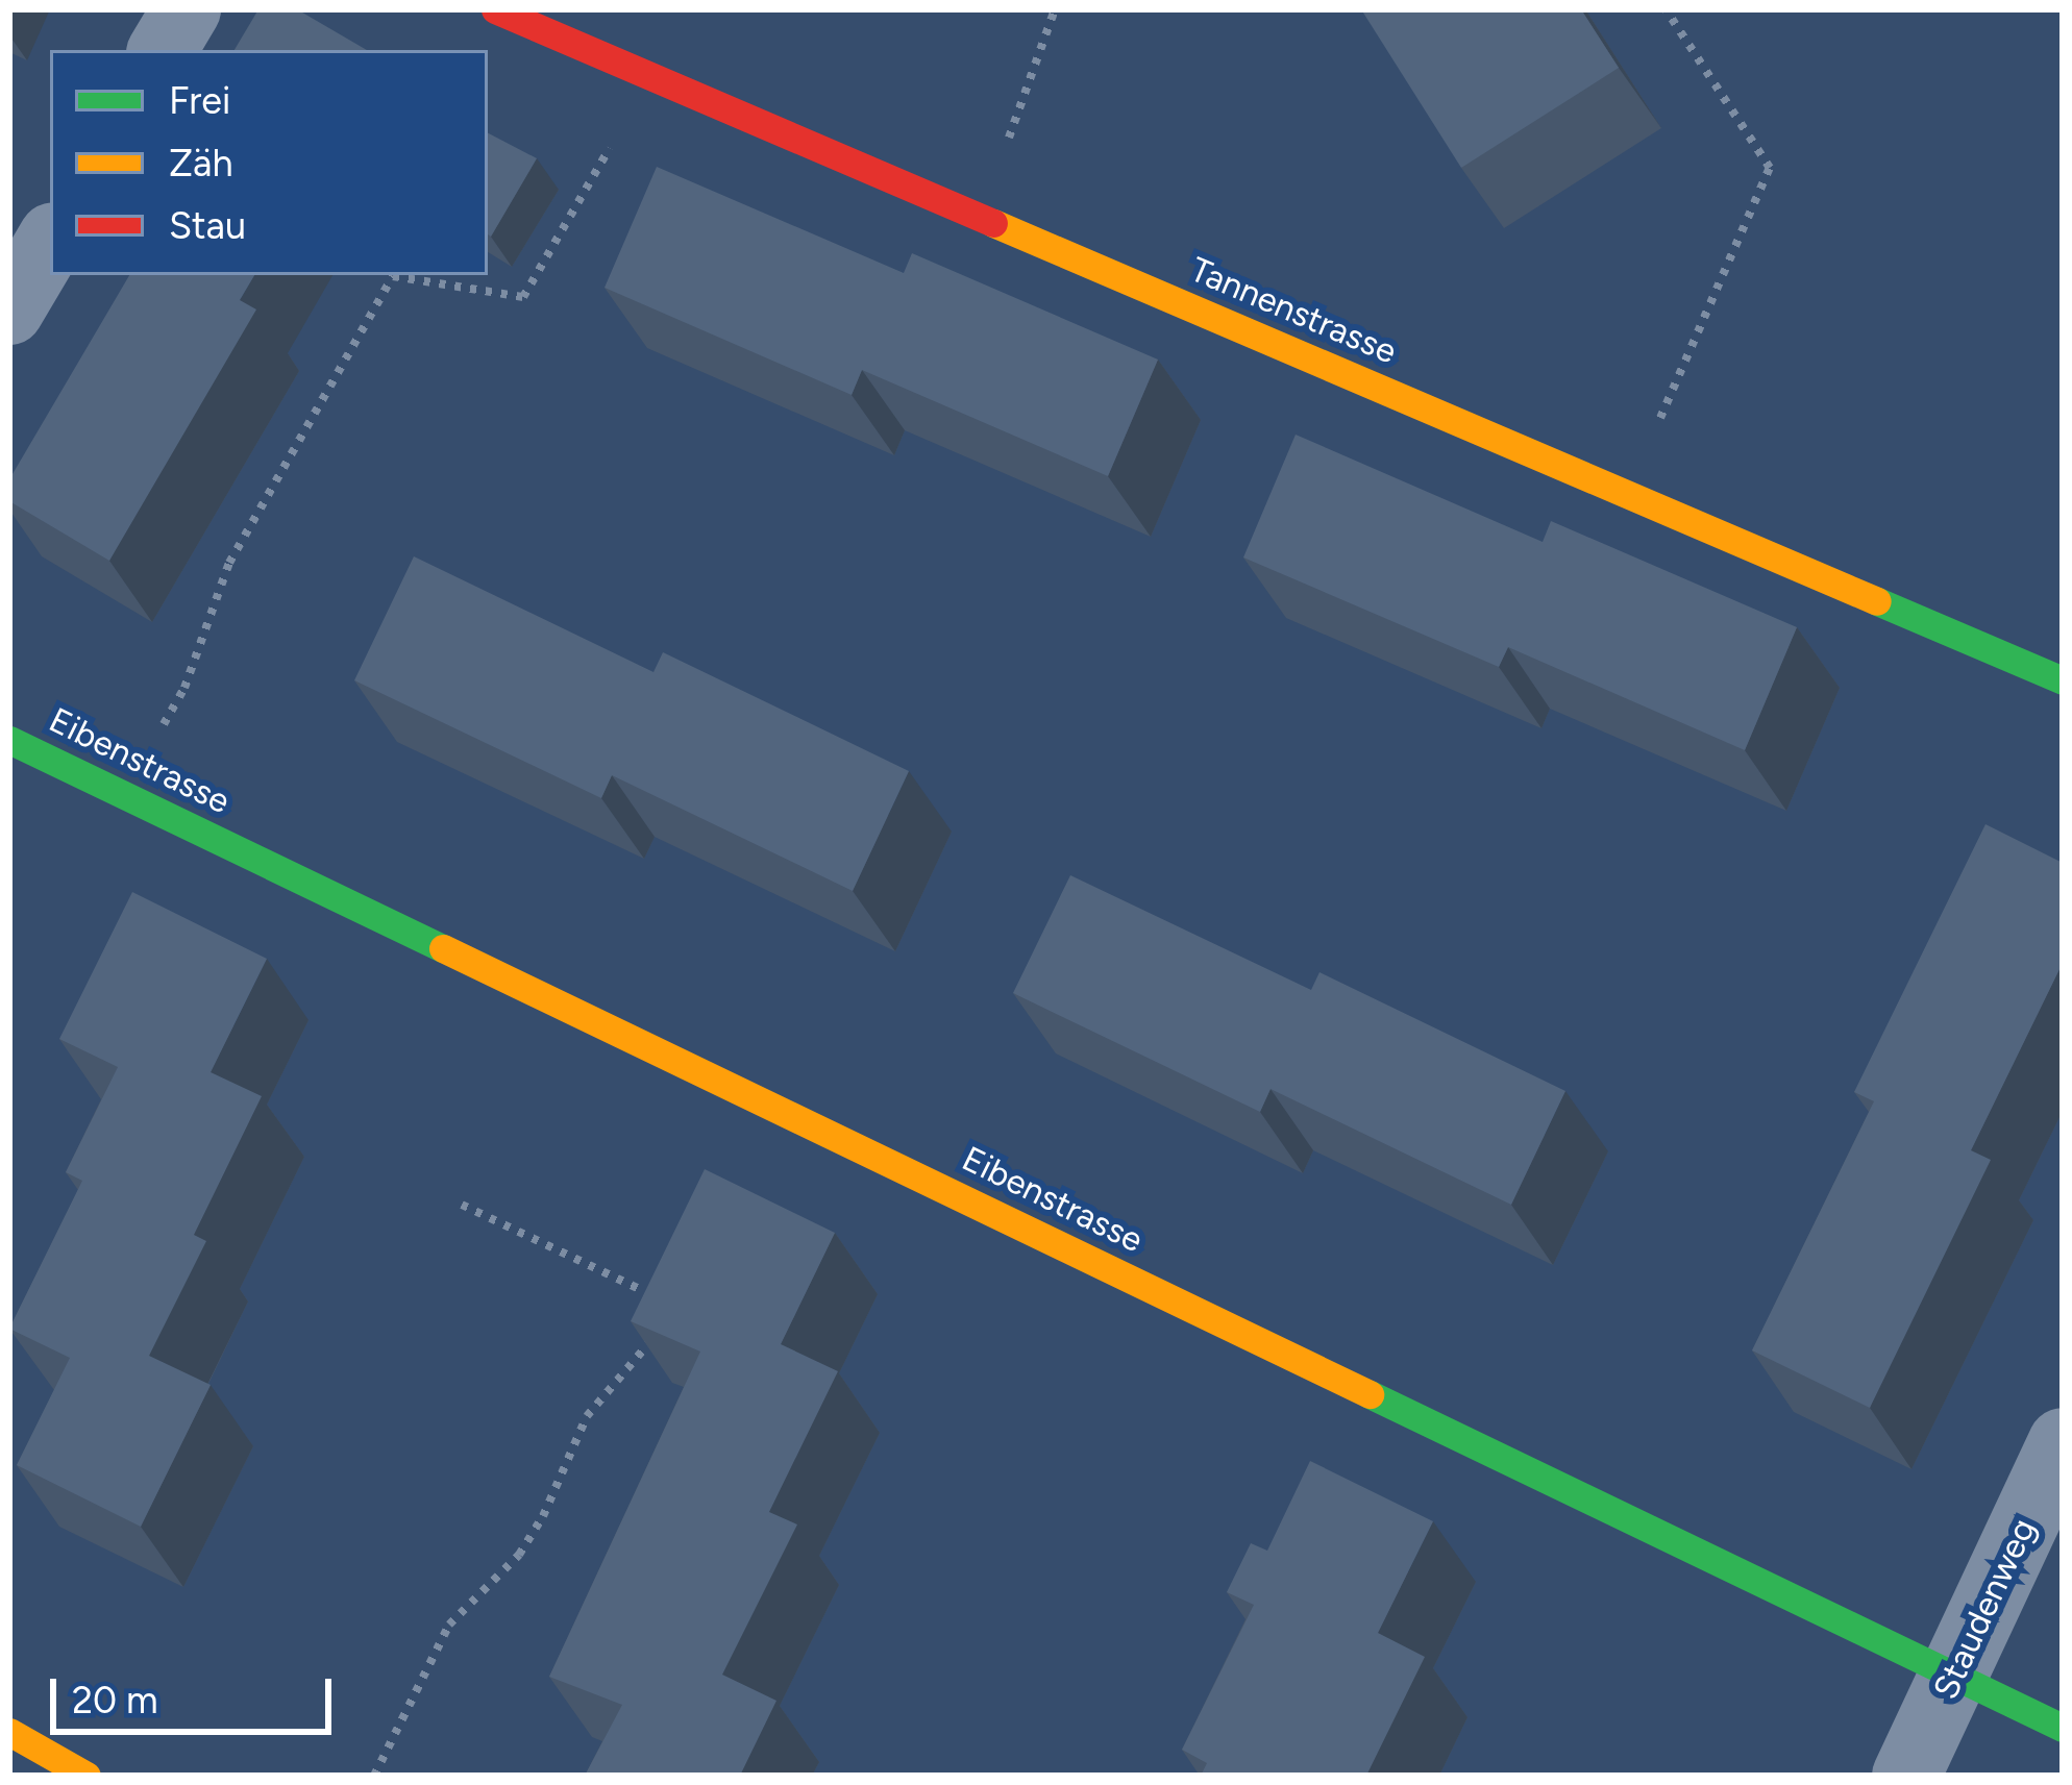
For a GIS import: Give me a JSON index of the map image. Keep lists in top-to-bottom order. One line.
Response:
{"streets":{"street":["Tannenstrasse","Eibenstrasse","Staudenweg"]},"crossings":[["Eibenstrasse","Staudenweg"]],"legend":["Frei","Zäh","Stau"],"scale_bar":"20 m"}
